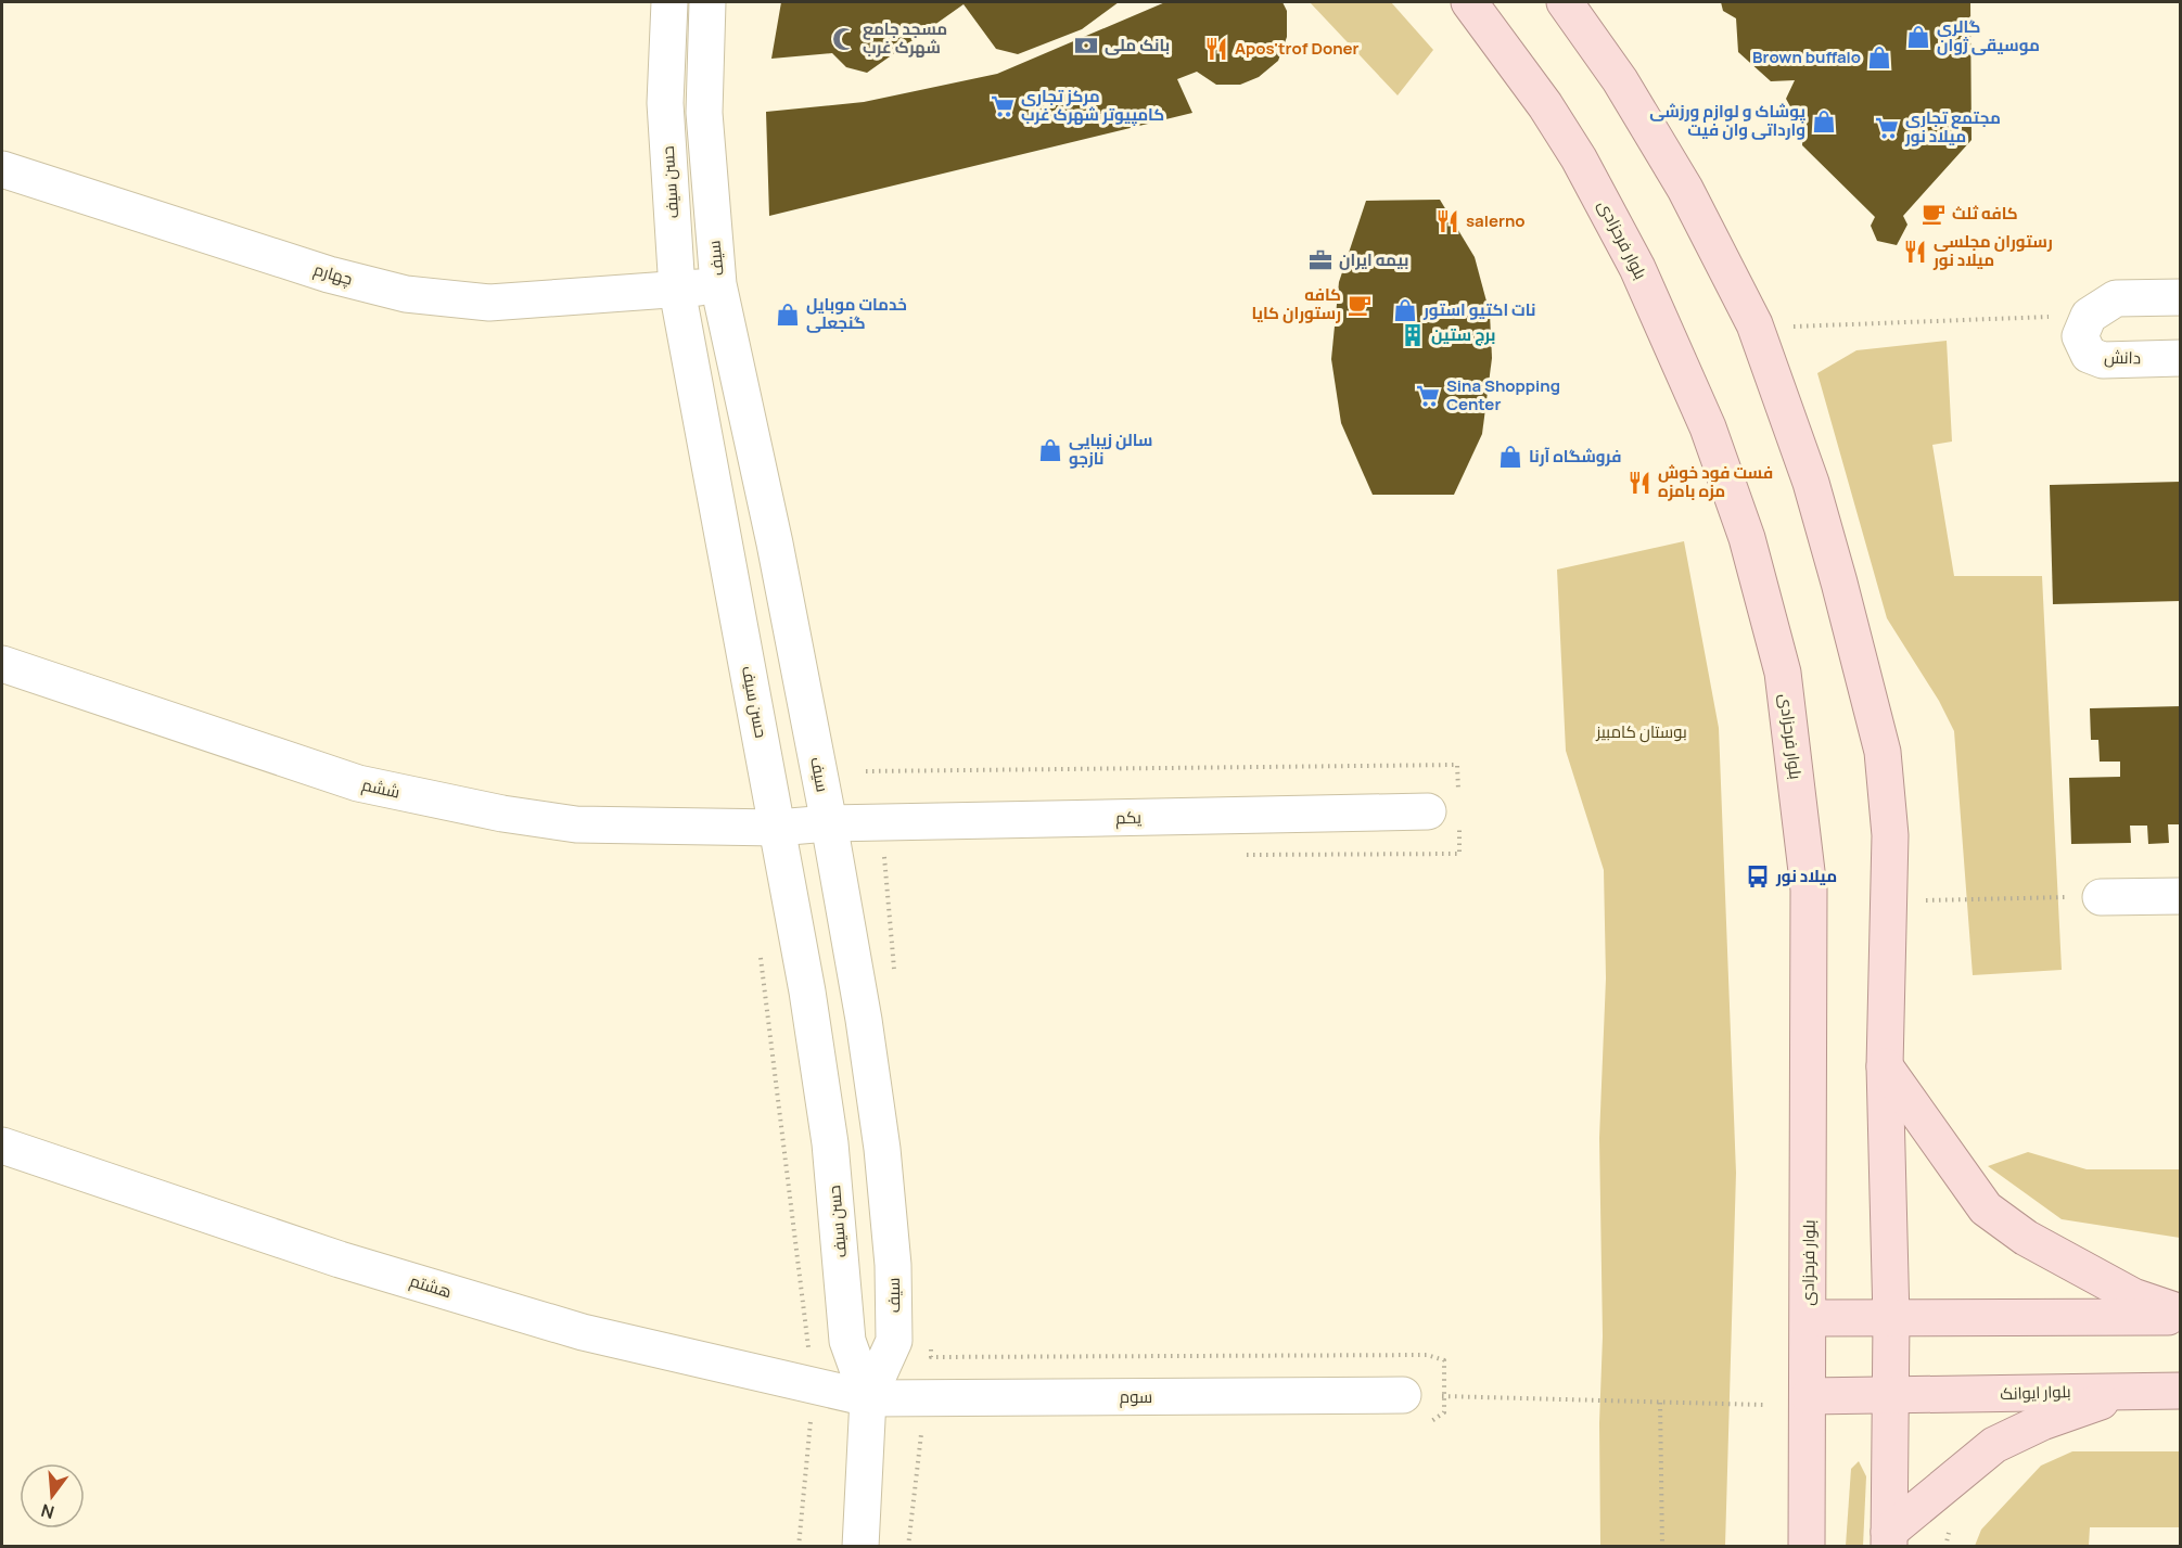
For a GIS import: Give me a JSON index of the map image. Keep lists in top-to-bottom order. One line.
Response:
{"streets":{"main road":["بلوار فرحزادی","بلوار ایوانک"],"street":["حسن سیف","سیف","چهارم","دانش","ششم","یکم","هشتم","سوم"]},"crossings":[["حسن سیف","سیف"],["حسن سیف","چهارم"],["حسن سیف","ششم"],["حسن سیف","هشتم"],["حسن سیف","سوم"],["بلوار فرحزادی","بلوار ایوانک"],["سیف","چهارم"],["سیف","ششم"],["سیف","یکم"],["سیف","هشتم"],["سیف","سوم"],["ششم","یکم"],["هشتم","سوم"]],"parks":["بوستان کامبیز"],"places":{"shop":["گالری موسیقی ژوان","Brown buffalo","پوشاک و لوازم ورزشی وارداتی وان فیت","نات اکتیو استور","خدمات موبایل گنجعلی","سالن زیبایی نازجو","فروشگاه آرنا"],"mosque":["مسجد جامع شهرک غرب"],"bank":["بانک ملی"],"restaurant":["Apos'trof Doner","salerno","رستوران مجلسی میلاد نور","فست فود خوش مزه بامزه"],"supermarket":["مرکز تجاری کامپیوتر شهرک غرب","مجتمع تجاری میلاد نور","Sina Shopping Center"],"cafe":["كافه ثلث","كافه رستوران كايا"],"office":["بیمه ایران"],"building":["برج ستین"],"bus stop":["میلاد نور"]},"north":"bottom"}
